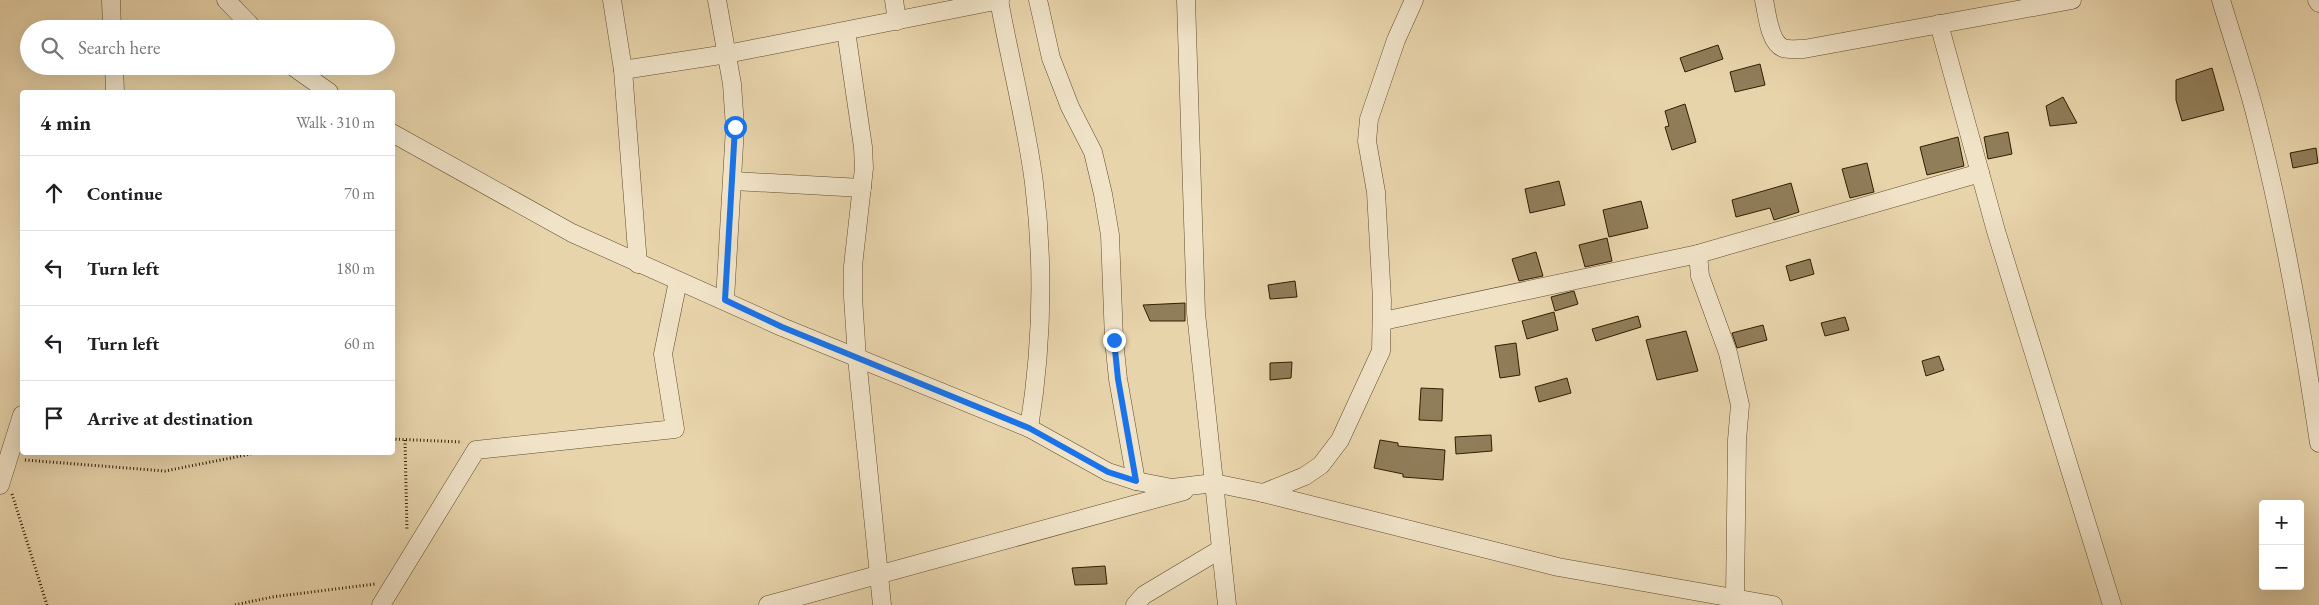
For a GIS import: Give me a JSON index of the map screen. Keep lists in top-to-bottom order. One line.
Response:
{"page":{"search":"Search here","heading":["4 min","Walk · 310 m"],"list":[["Continue","70 m"],["Turn left","180 m"],["Turn left","60 m"],"Arrive at destination"],"map_buttons":["+","−"]}}
